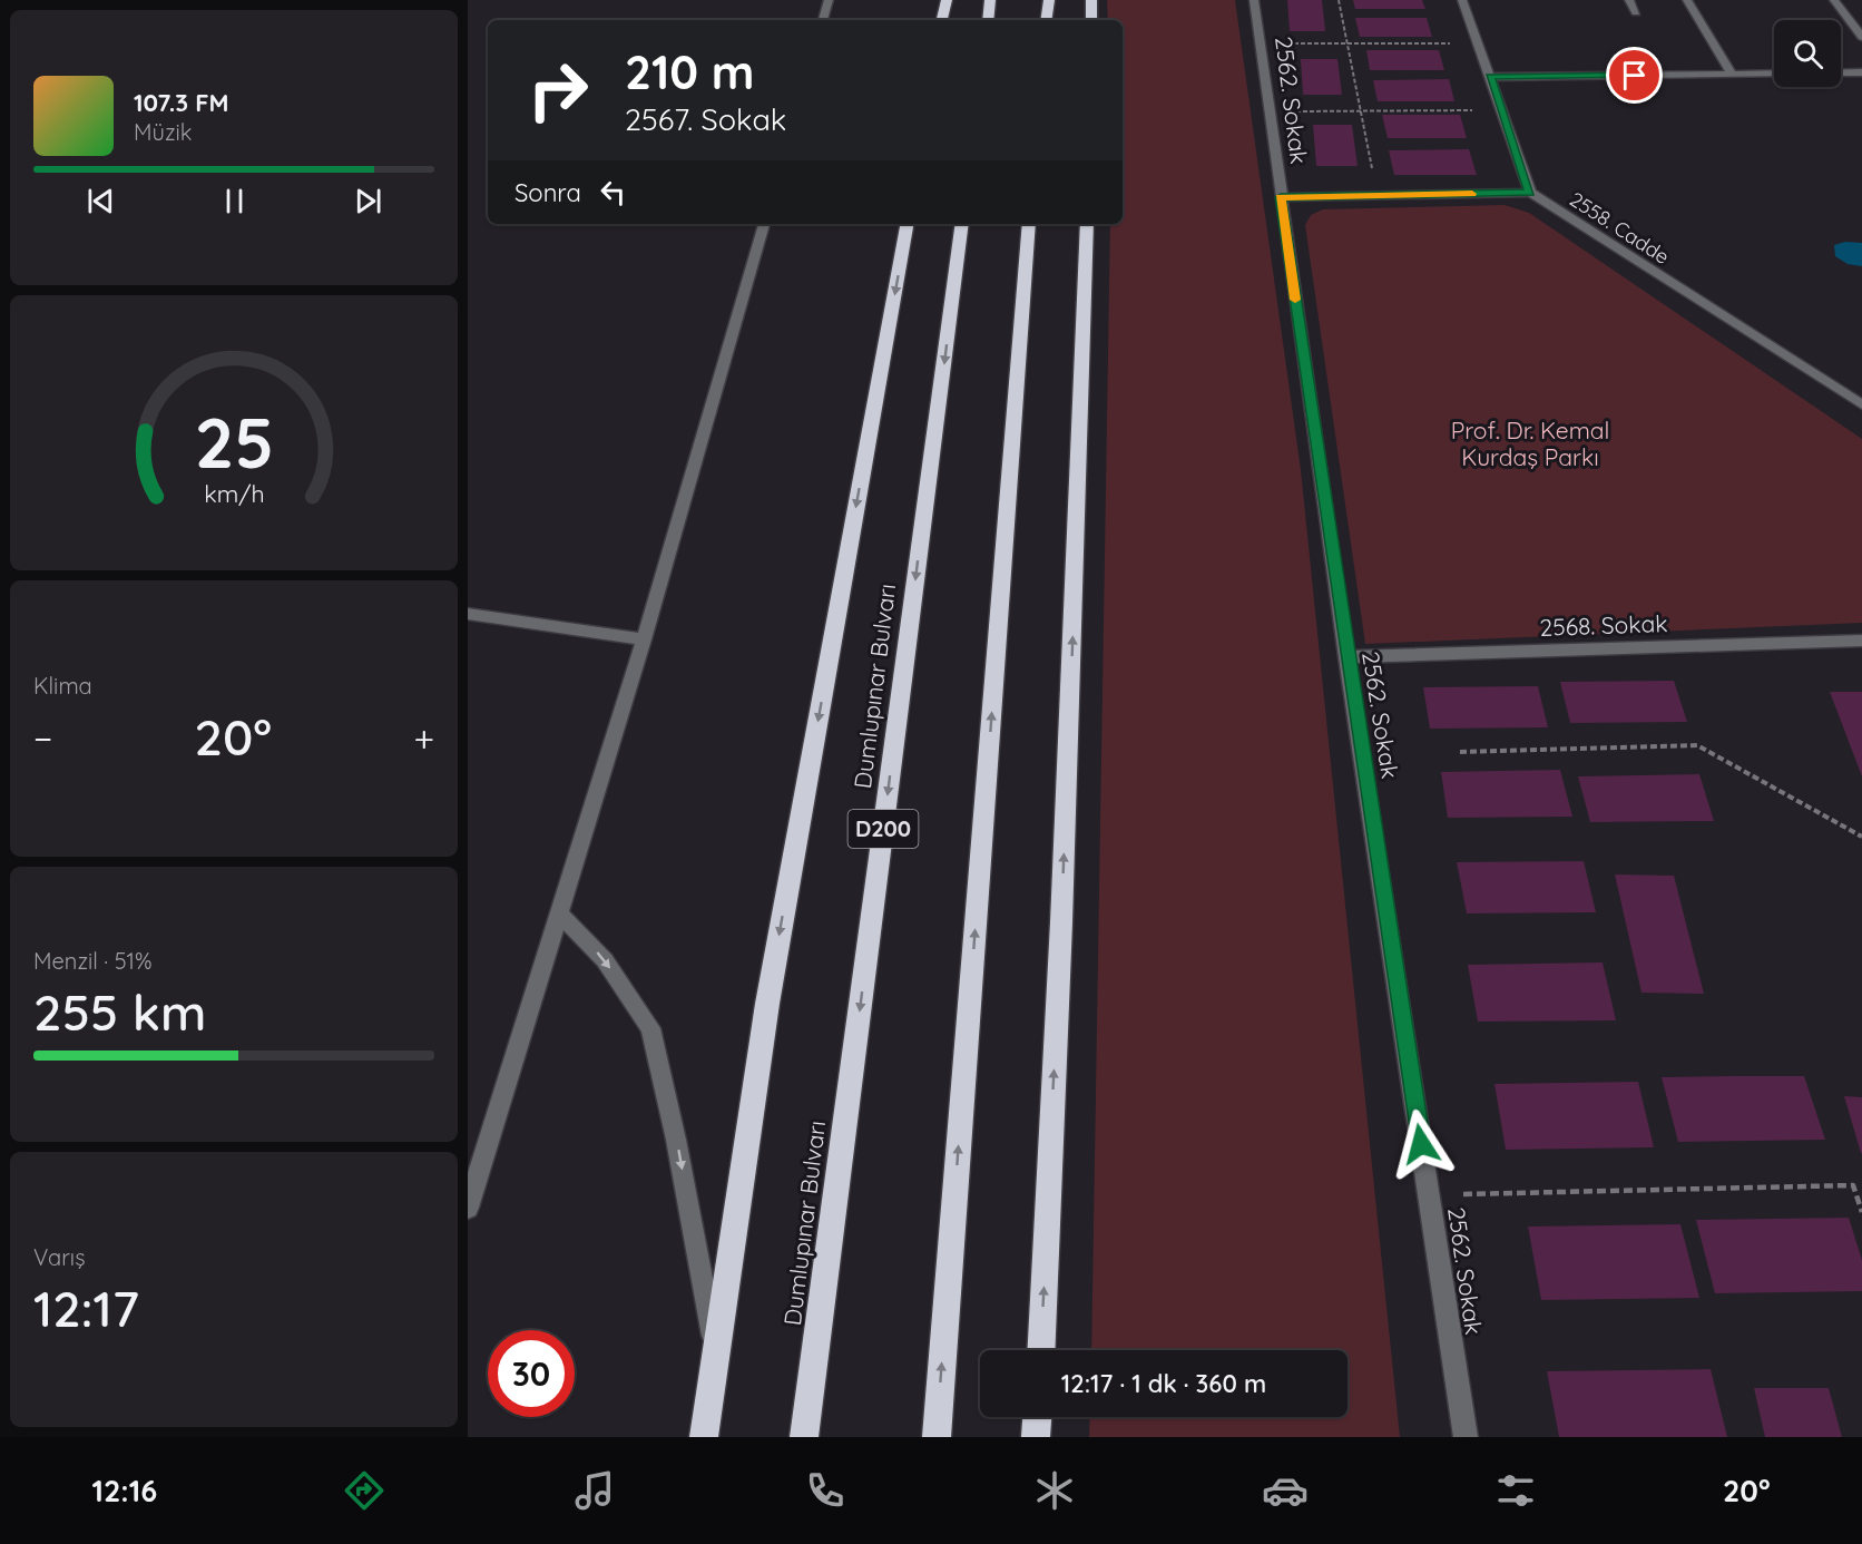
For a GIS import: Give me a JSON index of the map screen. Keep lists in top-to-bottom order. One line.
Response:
{"streets":{"highway":["Dumlupınar Bulvarı","D200"],"street":["2562. Sokak","2558. Cadde","2568. Sokak"]},"crossings":[["2562. Sokak","2568. Sokak"]],"parks":["Prof. Dr. Kemal Kurdaş Parkı"],"page":{"turn":["210 m","2567. Sokak"],"song":["107.3 FM","Müzik"],"then":"Sonra","tile":["Klima",["Menzil · 51%","255 km"],["Varış","12:17"]],"heat":["−","20°","+"],"limit":"30","trip":"12:17 · 1 dk · 360 m","tabs":["12:16","20°"],"gauge":["25","km/h"]}}
